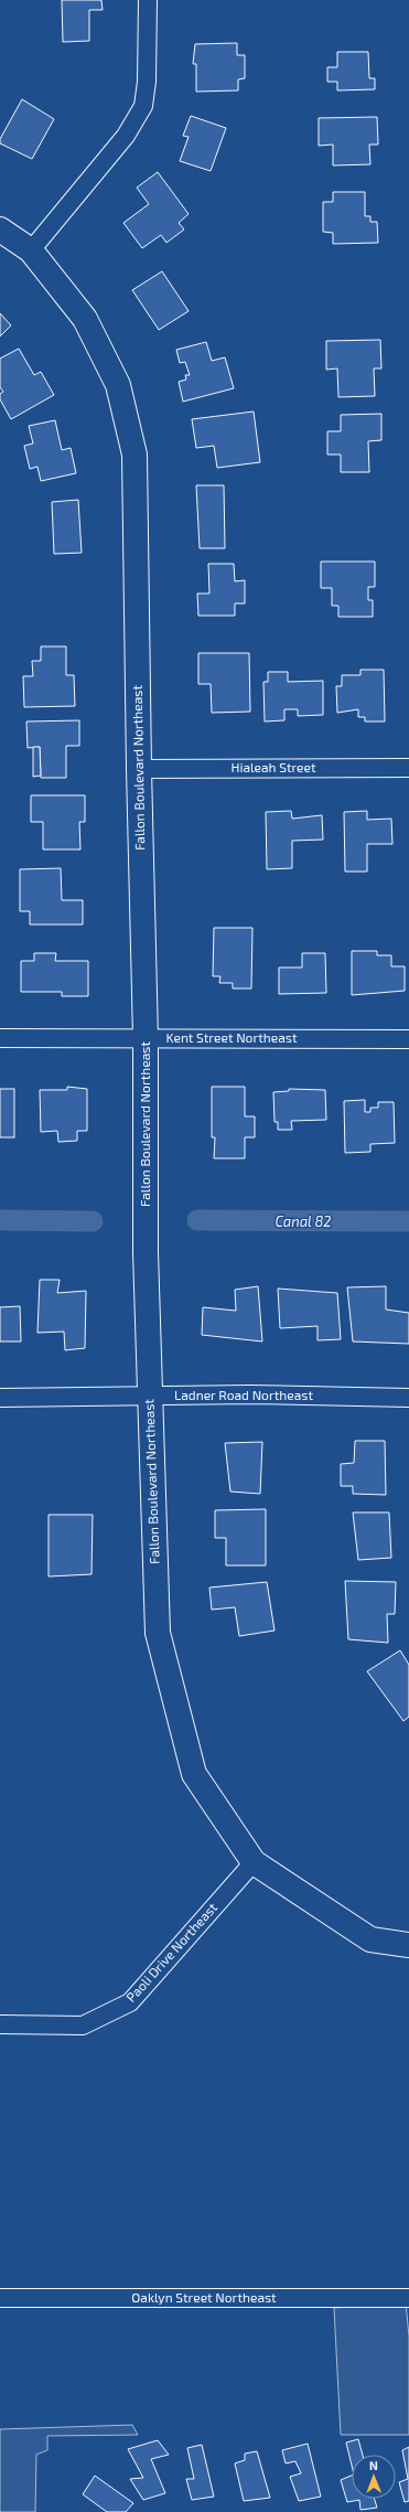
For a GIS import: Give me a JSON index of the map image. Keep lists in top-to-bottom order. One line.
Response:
{"streets":{"street":["Fallon Boulevard Northeast","Hialeah Street","Kent Street Northeast","Ladner Road Northeast","Paoli Drive Northeast","Oaklyn Street Northeast"]},"crossings":[["Fallon Boulevard Northeast","Hialeah Street"],["Fallon Boulevard Northeast","Kent Street Northeast"],["Fallon Boulevard Northeast","Ladner Road Northeast"],["Fallon Boulevard Northeast","Paoli Drive Northeast"]],"water":["Canal 82"],"north":"top"}
